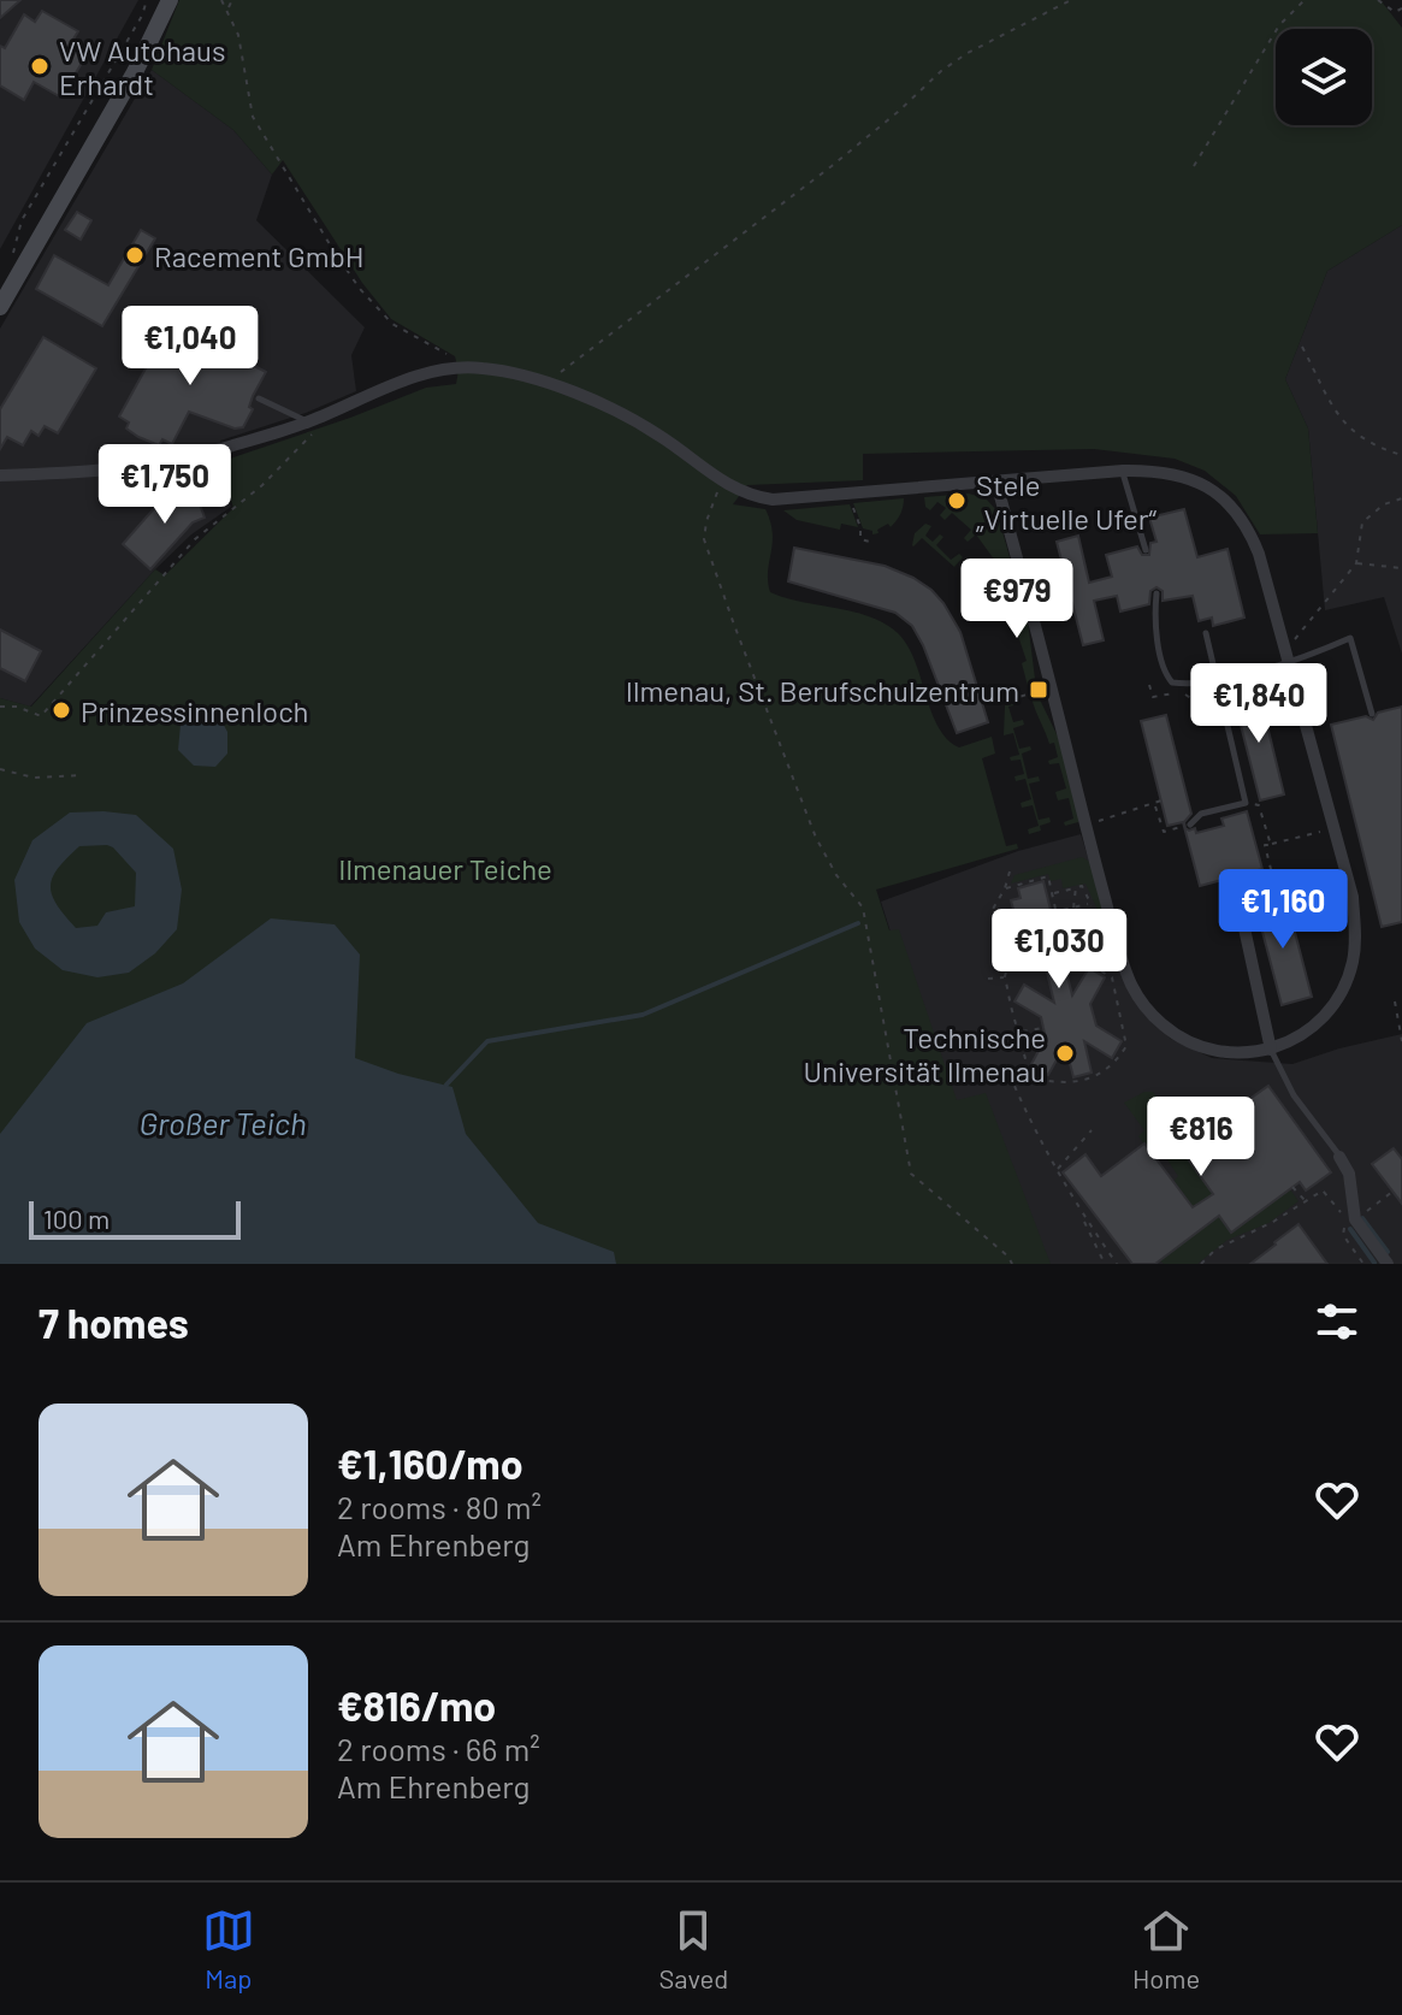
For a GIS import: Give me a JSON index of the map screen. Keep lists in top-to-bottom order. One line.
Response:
{"water":["Großer Teich"],"parks":["Ilmenauer Teiche"],"places":{"other":["VW Autohaus Erhardt","Racement GmbH","Stele „Virtuelle Ufer“","Prinzessinnenloch","Technische Universität Ilmenau"],"transit":["Ilmenau, St. Berufschulzentrum"]},"scale_bar":"100 m","page":{"price":["€1,040","€1,750","€979","€1,840","€1,160","€1,030","€816"],"scale":"100 m","heading":"7 homes","list":[{"name":"€1,160/mo","note":"2 rooms · 80 m² · Am Ehrenberg"},{"name":"€816/mo","note":"2 rooms · 66 m² · Am Ehrenberg"}],"tabs":["Map","Saved","Home"]}}
